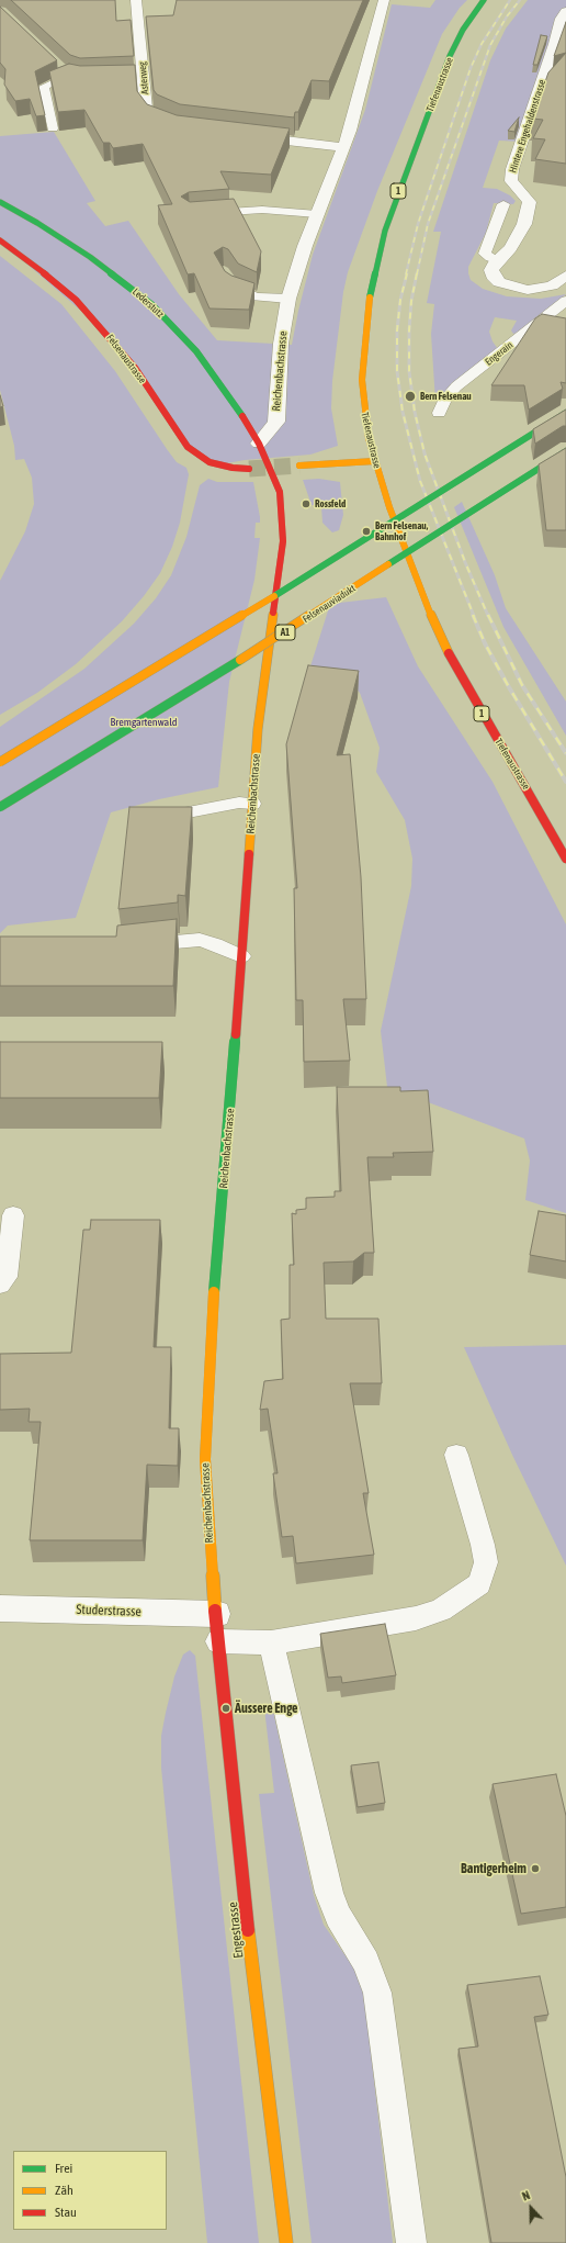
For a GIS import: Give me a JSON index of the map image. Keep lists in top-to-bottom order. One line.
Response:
{"streets":{"main road":["Tiefenaustrasse","1","Lederstutz","Felsenaustrasse","Reichenbachstrasse","Felsenauviadukt","A1","Engestrasse"],"street":["Asterweg","Hintere Engehaldenstrasse","Studerstrasse"],"lane":["Engerain"]},"crossings":[["Lederstutz","Reichenbachstrasse"],["Reichenbachstrasse","Studerstrasse"],["Reichenbachstrasse","Engestrasse"],["Studerstrasse","Engestrasse"]],"parks":["Bremgartenwald"],"places":["Bern Felsenau","Rossfeld","Bern Felsenau, Bahnhof","Äussere Enge","Bantigerheim"],"legend":["Frei","Zäh","Stau"],"north":"top"}
